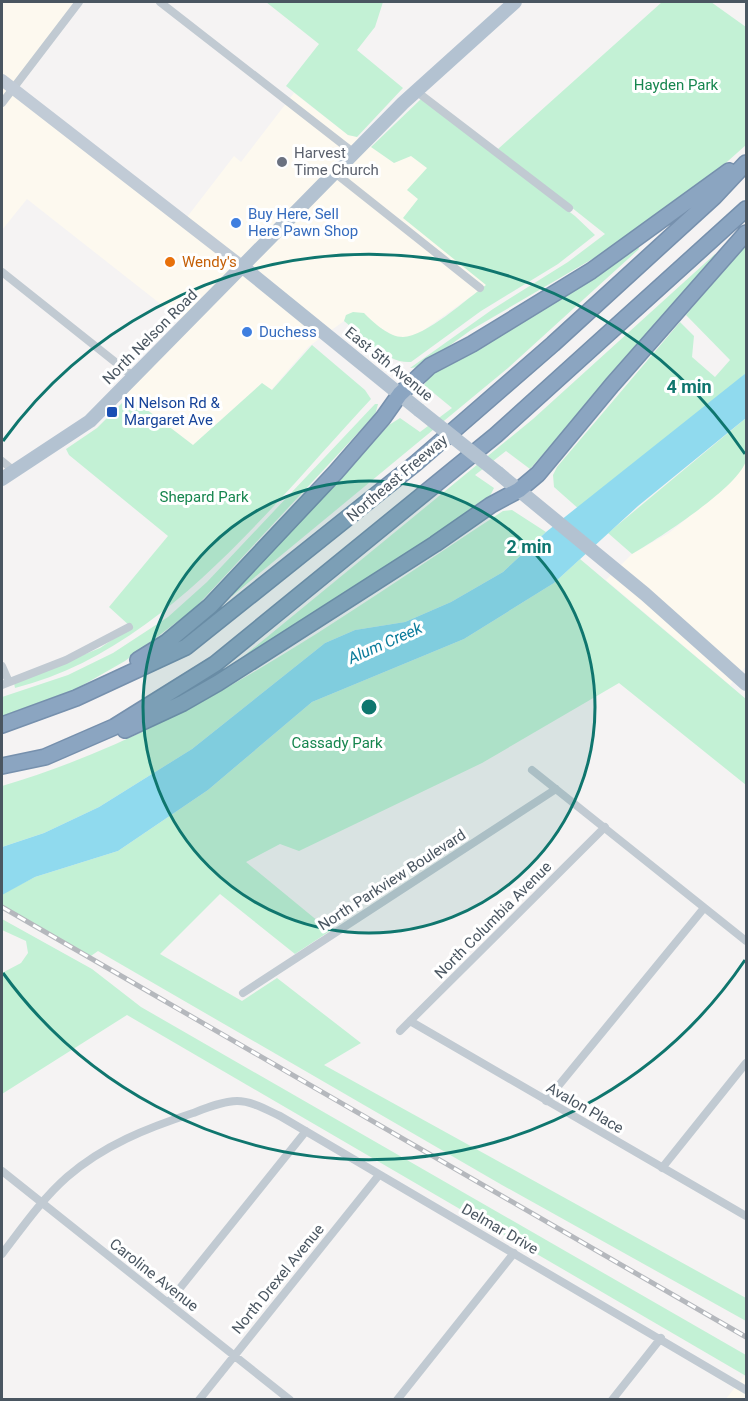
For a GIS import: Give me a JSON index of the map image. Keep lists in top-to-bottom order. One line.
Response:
{"streets":{"highway":["Northeast Freeway"],"main road":["North Nelson Road","East 5th Avenue"],"street":["North Parkview Boulevard","North Columbia Avenue","Avalon Place","Delmar Drive","Caroline Avenue","North Drexel Avenue"]},"crossings":[["North Nelson Road","East 5th Avenue"],["North Columbia Avenue","Avalon Place"],["Delmar Drive","Caroline Avenue"],["Delmar Drive","North Drexel Avenue"],["Caroline Avenue","North Drexel Avenue"]],"water":["Alum Creek"],"parks":["Hayden Park","Shepard Park","Cassady Park"],"places":{"other":["Harvest Time Church","Buy Here, Sell Here Pawn Shop","Wendy's","Duchess"],"transit":["N Nelson Rd & Margaret Ave"]},"rings":["4 min","2 min"]}
